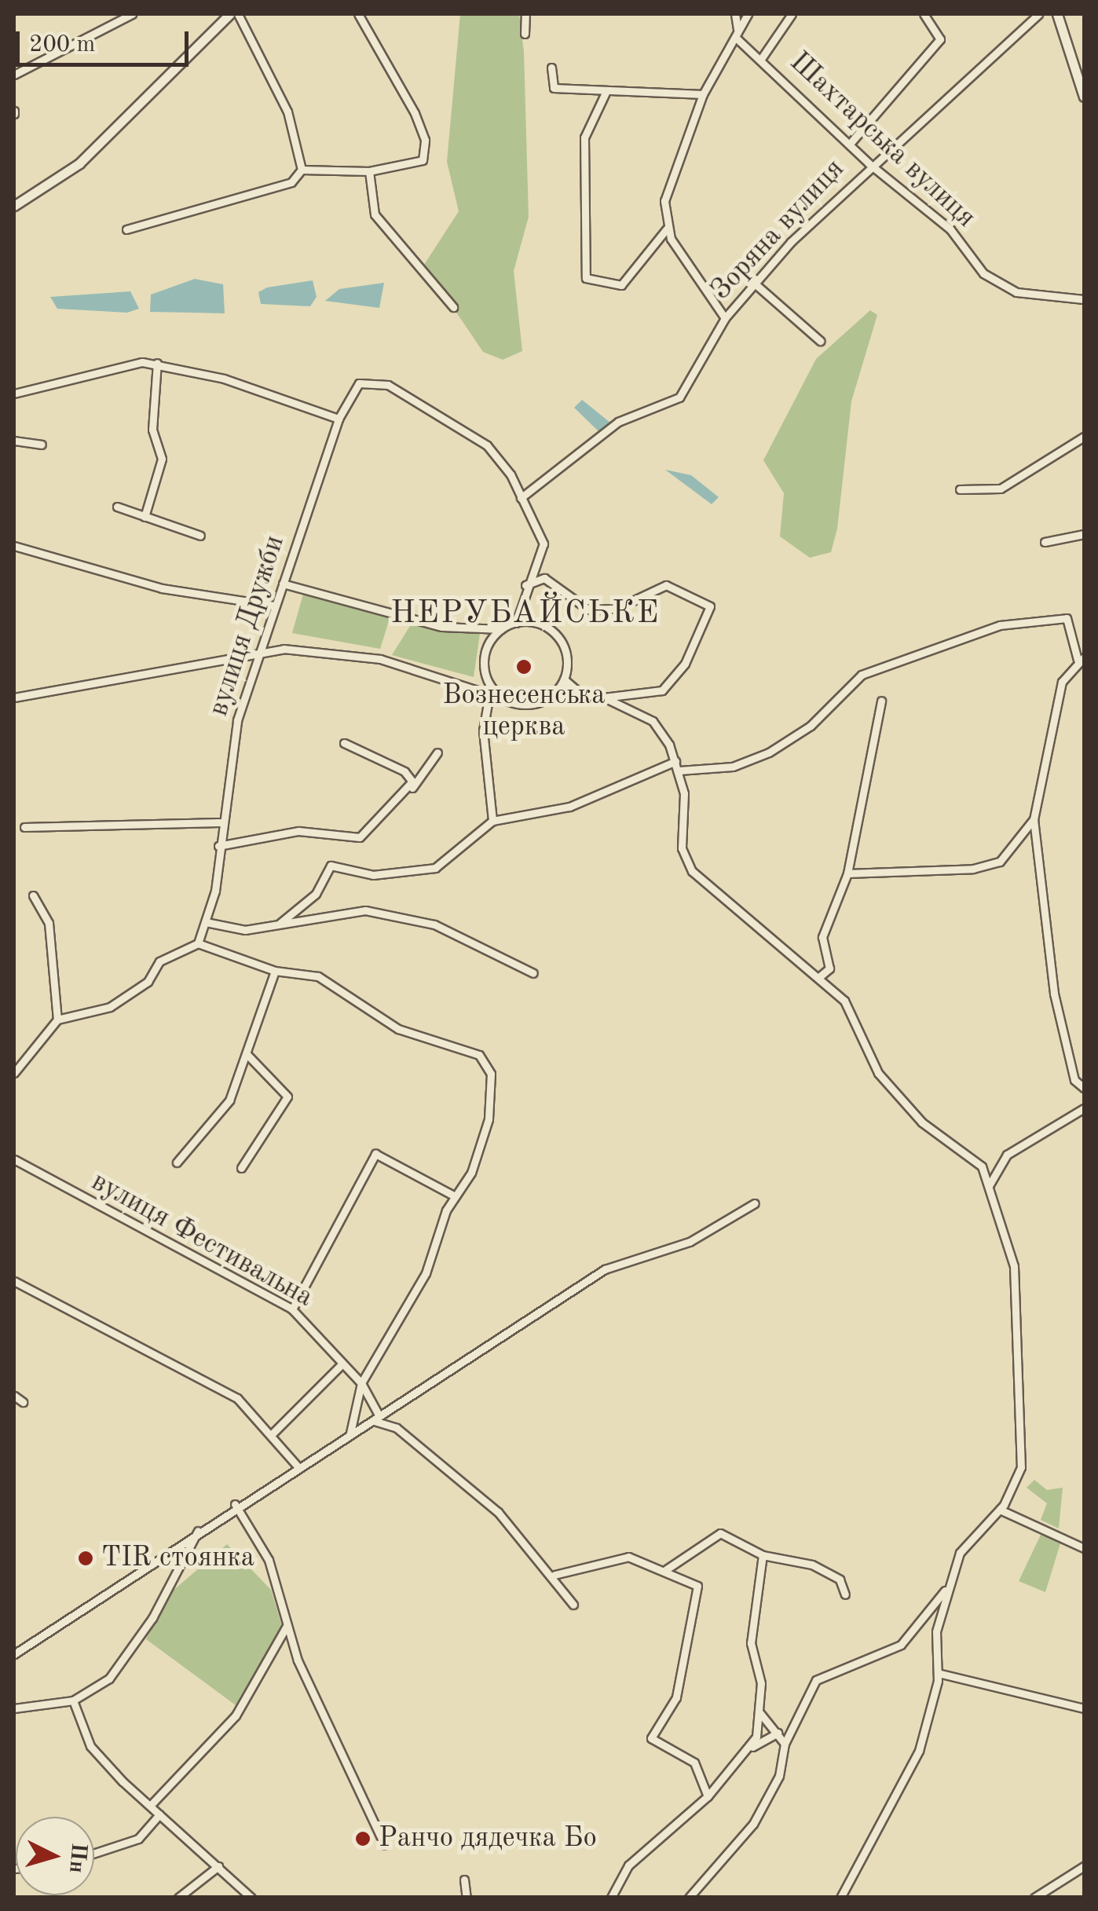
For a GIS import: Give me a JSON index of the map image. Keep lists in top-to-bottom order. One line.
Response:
{"streets":{"street":["Шахтарська вулиця","Зоряна вулиця","вулиця Дружби","вулиця Фестивальна"]},"crossings":[["Шахтарська вулиця","Зоряна вулиця"],["Зоряна вулиця","вулиця Дружби"]],"districts":["НЕРУБАЙСЬКЕ"],"places":["Вознесенська церква","TIR стоянка","Ранчо дядечка Бо"],"scale_bar":"200 m","north":"right"}
